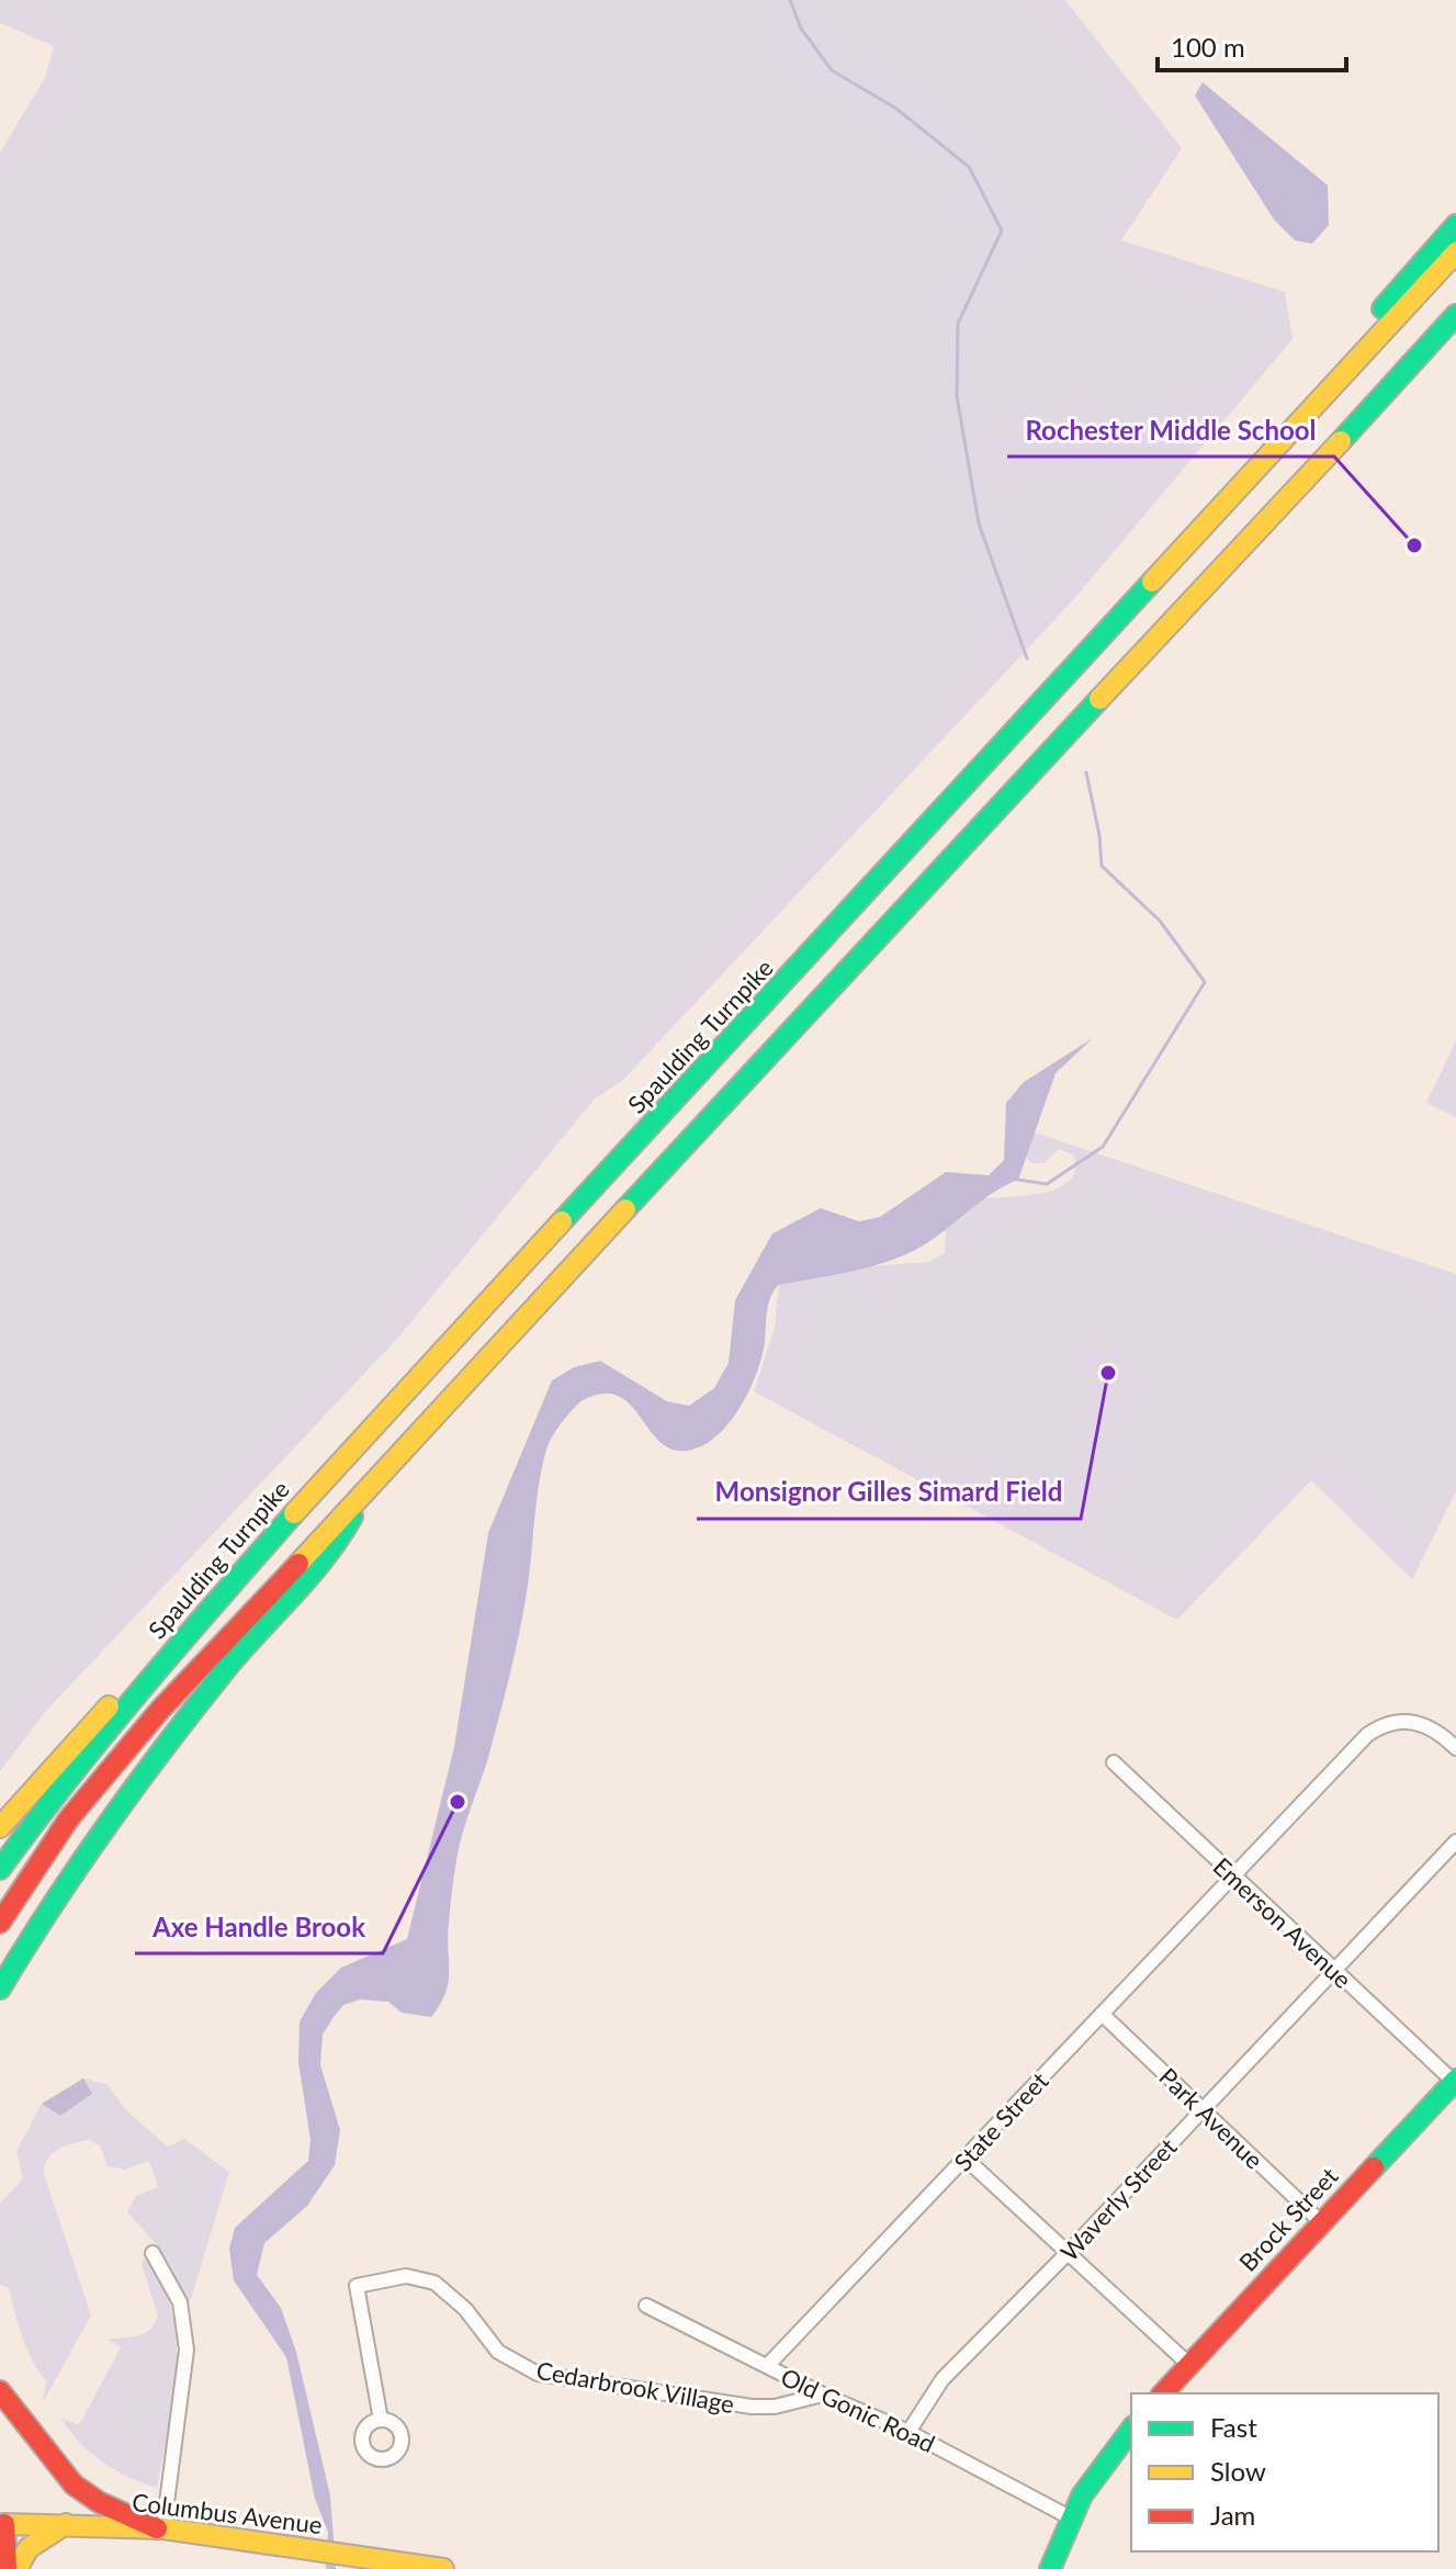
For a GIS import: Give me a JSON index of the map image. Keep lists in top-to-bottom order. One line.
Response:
{"streets":{"main road":["Spaulding Turnpike","Brock Street","Columbus Avenue"],"street":["Emerson Avenue","Park Avenue","State Street","Waverly Street","Cedarbrook Village","Old Gonic Road"]},"crossings":[["Emerson Avenue","State Street"],["Emerson Avenue","Waverly Street"],["Emerson Avenue","Brock Street"],["Park Avenue","State Street"],["Park Avenue","Waverly Street"],["Park Avenue","Brock Street"],["State Street","Old Gonic Road"],["Waverly Street","Old Gonic Road"],["Cedarbrook Village","Old Gonic Road"]],"places":["Rochester Middle School","Monsignor Gilles Simard Field","Axe Handle Brook"],"legend":["Fast","Slow","Jam"],"scale_bar":"100 m"}
